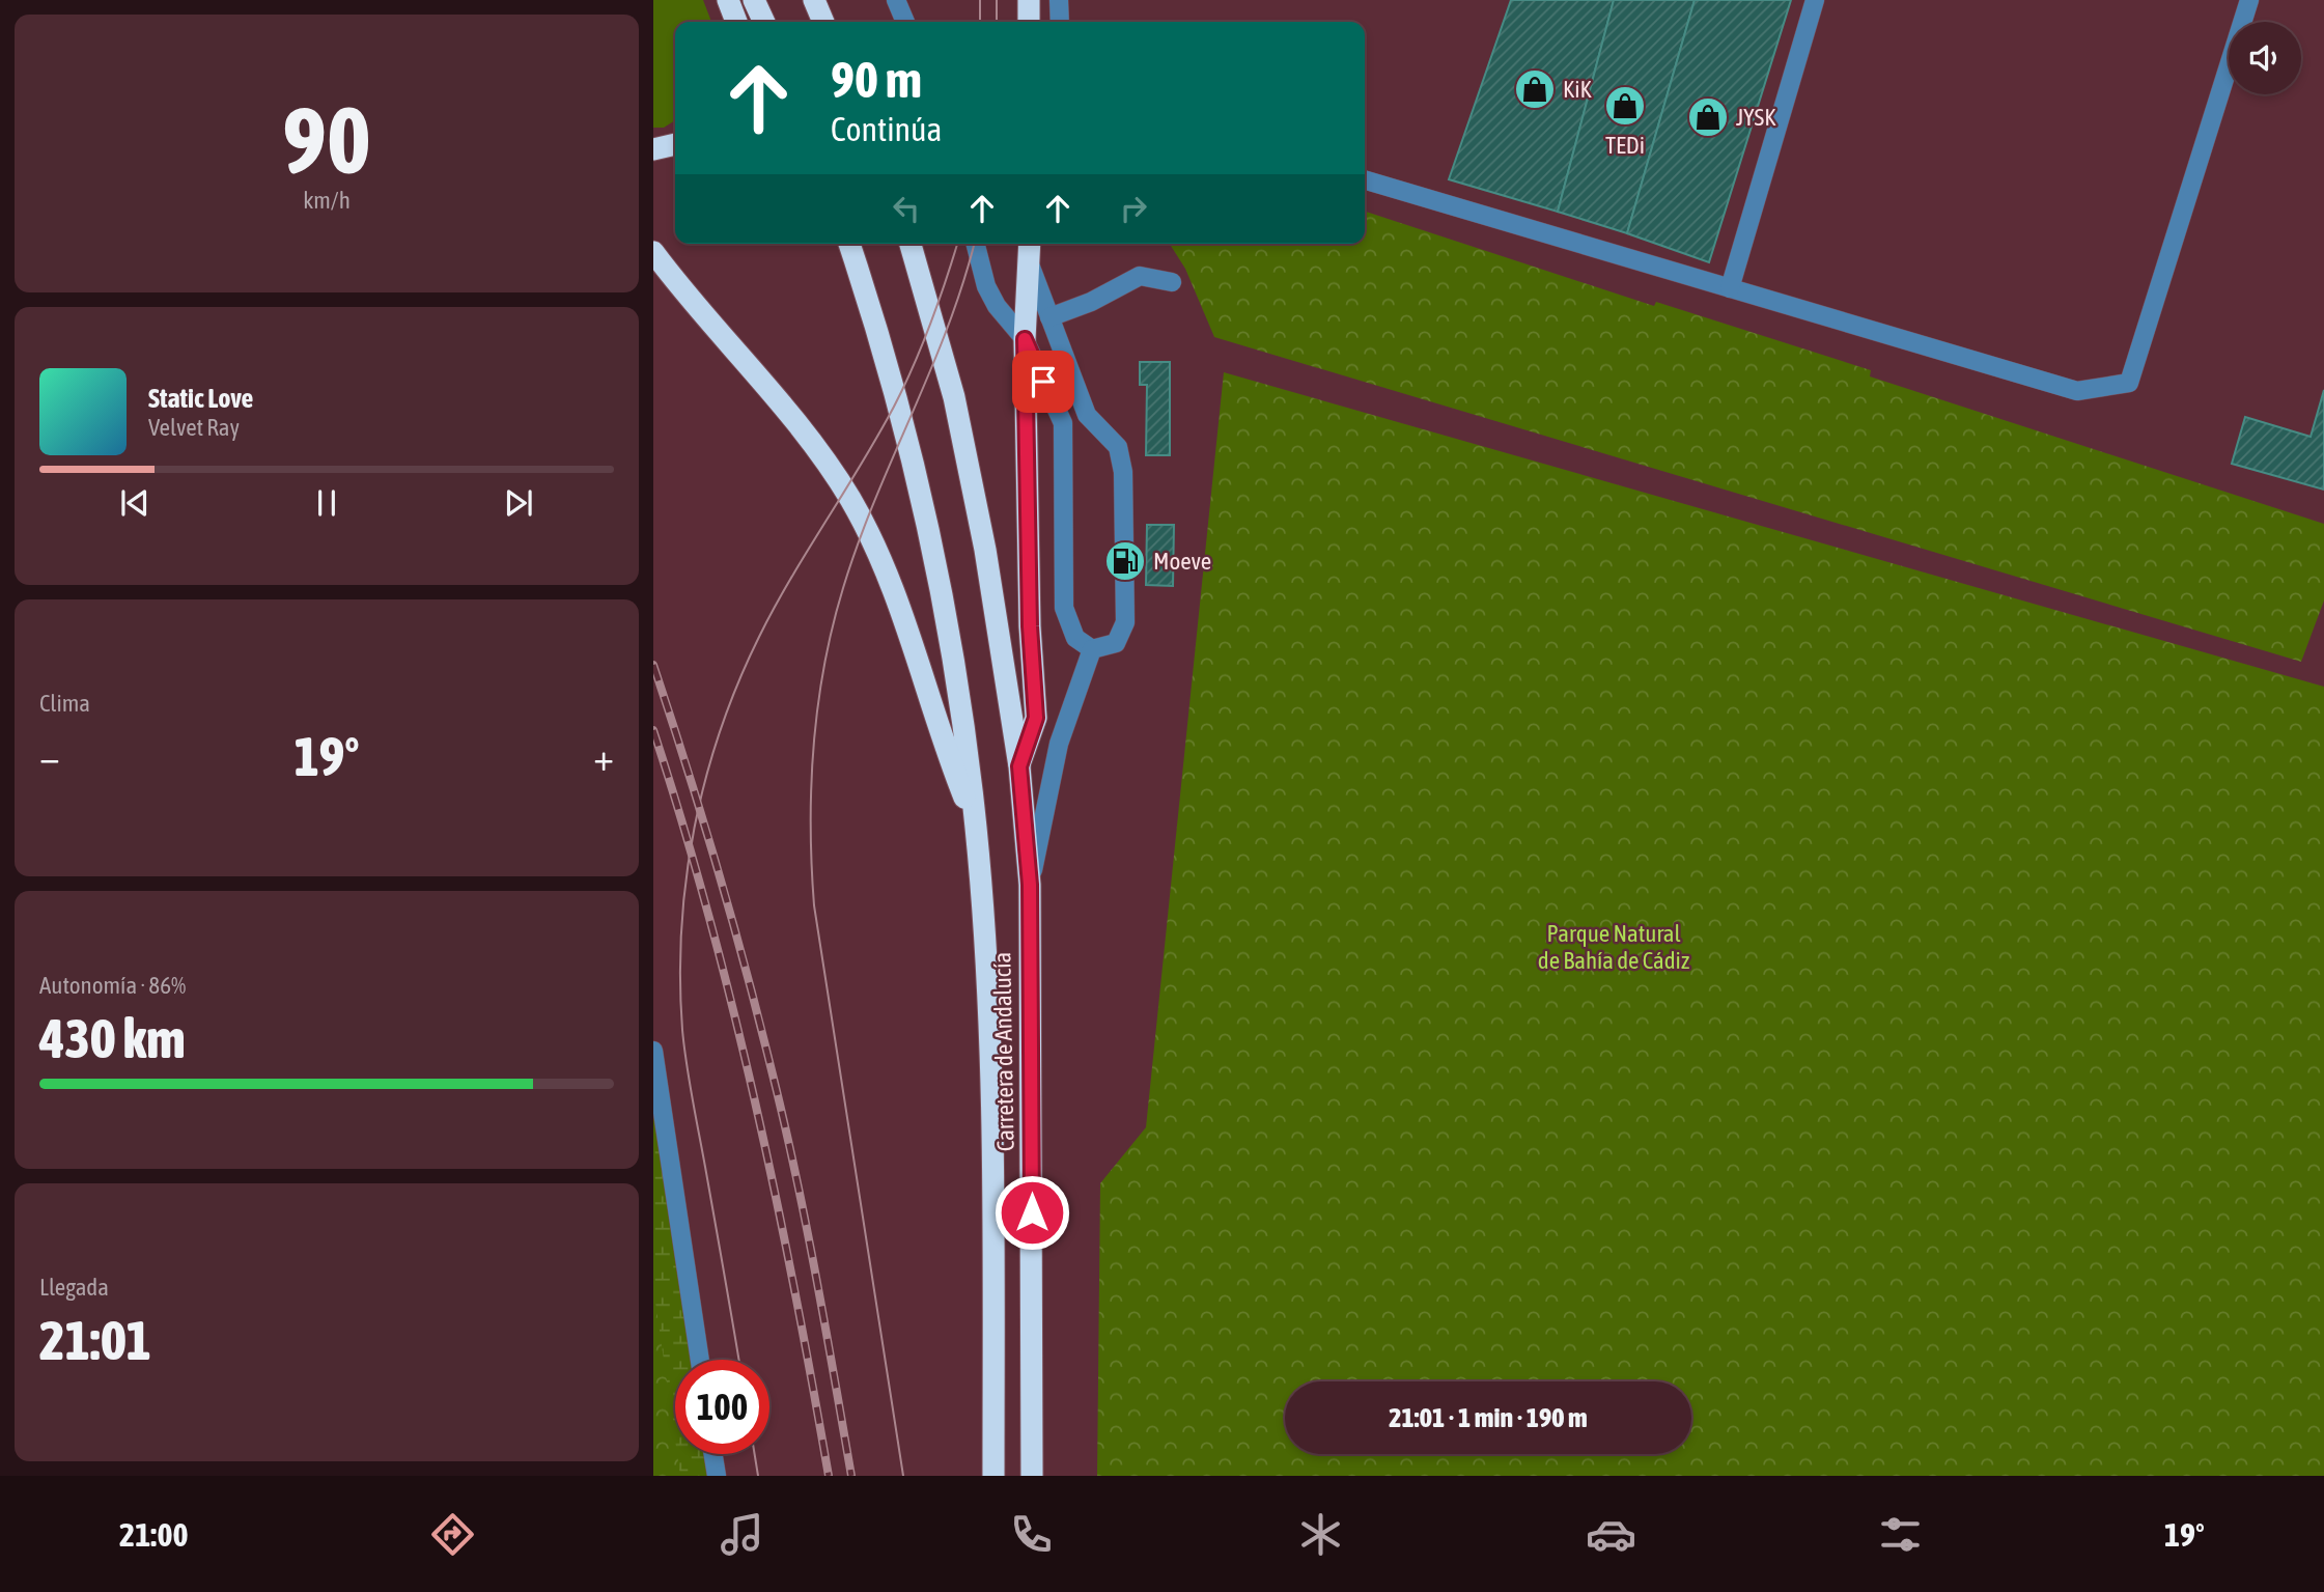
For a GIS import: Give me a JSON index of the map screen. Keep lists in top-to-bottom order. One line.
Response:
{"streets":{"highway":["Carretera de Andalucía"]},"parks":["Parque Natural de Bahía de Cádiz"],"places":{"shop":["KiK","TEDi","JYSK"],"fuel station":["Moeve"]},"page":{"tile":[["90","km/h"],"Clima",["Autonomía · 86%","430 km"],["Llegada","21:01"]],"turn":["90 m","Continúa"],"song":["Static Love","Velvet Ray"],"heat":["−","19°","+"],"limit":"100","trip":"21:01 · 1 min · 190 m","tabs":["21:00","19°"]}}
